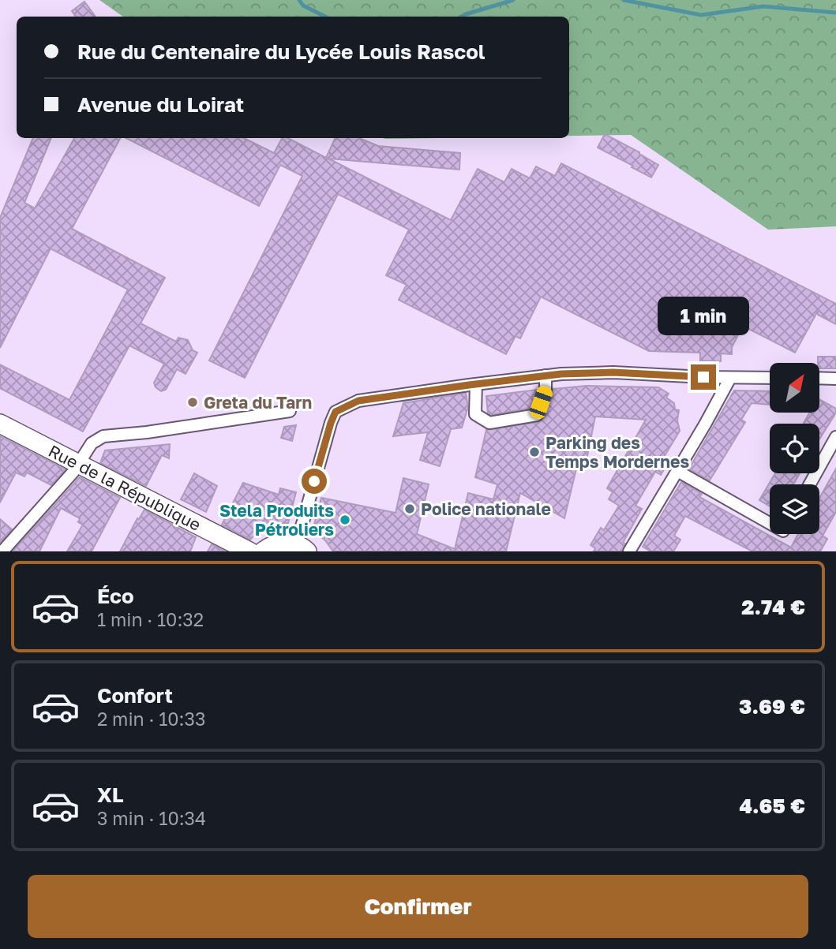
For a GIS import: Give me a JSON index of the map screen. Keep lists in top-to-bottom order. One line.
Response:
{"streets":{"main road":["Rue de la République"]},"places":["Greta du Tarn","Parking des Temps Mordernes","Police nationale","Stela Produits Pétroliers"],"north":"top right","page":{"banner":["Rue du Centenaire du Lycée Louis Rascol","Avenue du Loirat"],"bubble":"1 min","list":[{"name":"Éco","note":"1 min · 10:32","value":"2.74 €"},{"name":"Confort","note":"2 min · 10:33","value":"3.69 €"},{"name":"XL","note":"3 min · 10:34","value":"4.65 €"}],"buttons":"Confirmer"}}
